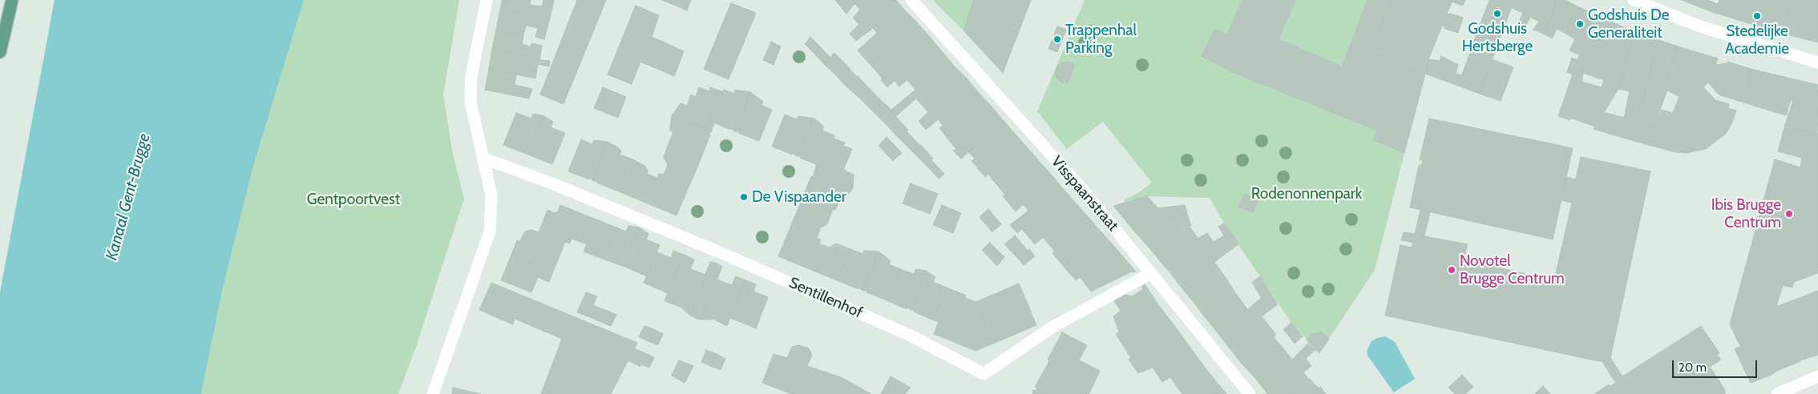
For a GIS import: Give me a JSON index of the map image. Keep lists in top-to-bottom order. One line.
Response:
{"streets":{"street":["Visspaanstraat","Sentillenhof"]},"crossings":[["Visspaanstraat","Sentillenhof"]],"water":["Kanaal Gent-Brugge"],"parks":["Rodenonnenpark","Gentpoortvest"],"places":["Godshuis Hertsberge","Stedelijke Academie","Godshuis De Generaliteit","Trappenhal Parking","De Vispaander","Ibis Brugge Centrum","Novotel Brugge Centrum"],"scale_bar":"20 m"}
